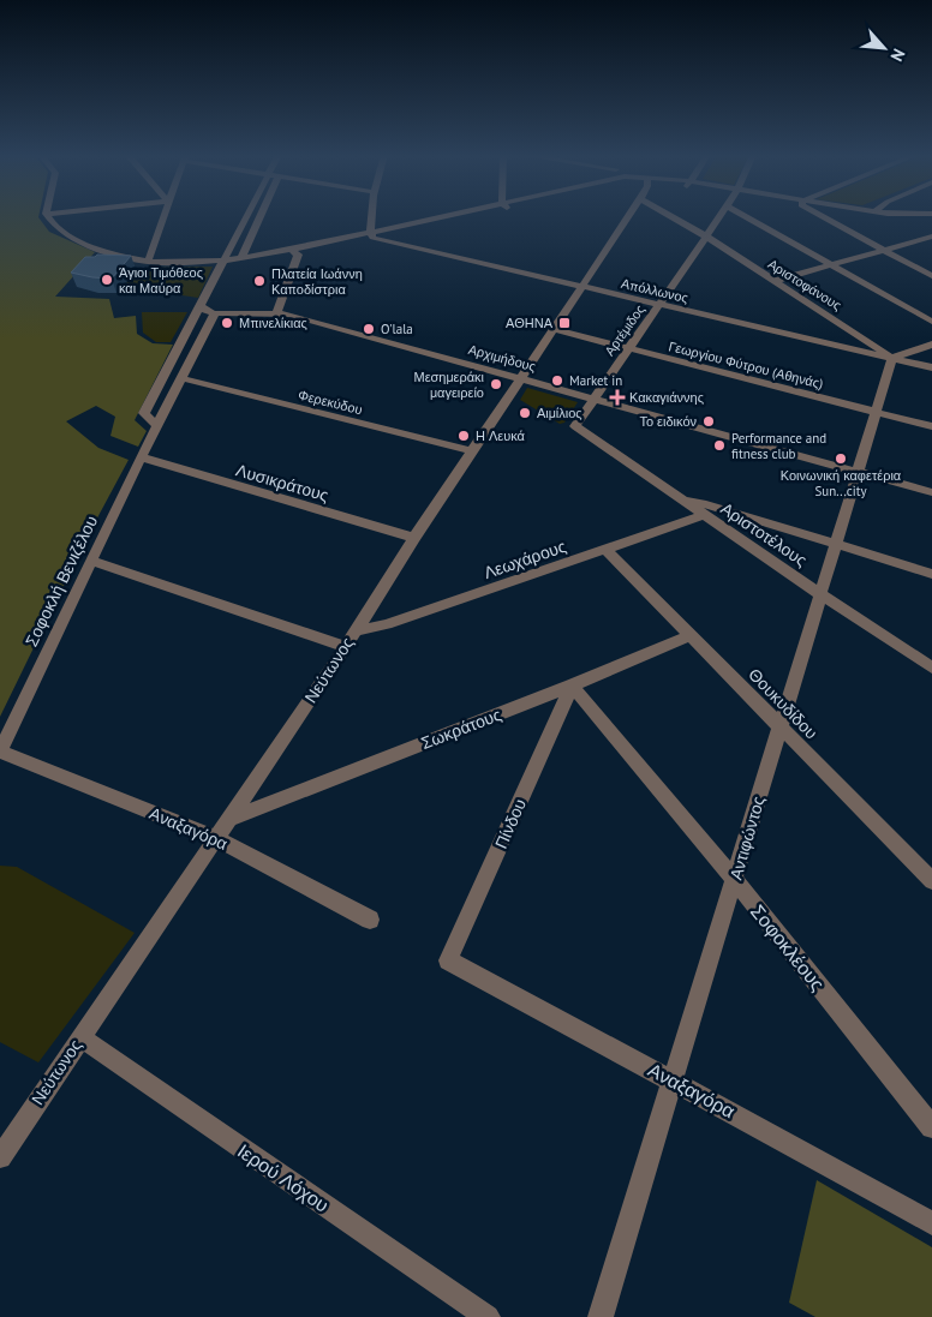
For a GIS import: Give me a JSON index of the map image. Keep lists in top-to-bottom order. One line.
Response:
{"streets":{"street":["Αριστοφάνους","Απόλλωνος","Αρτέμιδος","Αρχιμήδους","Γεωργίου Φύτρου (Αθηνάς)","Φερεκύδου","Λυσικράτους","Αριστοτέλους","Λεωχάρους","Σοφοκλή Βενιζέλου","Νεύτωνος","Θουκυδίδου","Σωκράτους","Πίνδου","Αναξαγόρα","Αντιφώντος","Σοφοκλέους","Ιερού Λόχου"]},"crossings":[["Αριστοφάνους","Απόλλωνος"],["Αριστοφάνους","Αρτέμιδος"],["Αριστοφάνους","Αντιφώντος"],["Απόλλωνος","Αρτέμιδος"],["Απόλλωνος","Νεύτωνος"],["Απόλλωνος","Αντιφώντος"],["Αρτέμιδος","Αρχιμήδους"],["Αρτέμιδος","Γεωργίου Φύτρου (Αθηνάς)"],["Αρτέμιδος","Αριστοτέλους"],["Αρχιμήδους","Σοφοκλή Βενιζέλου"],["Αρχιμήδους","Νεύτωνος"],["Αρχιμήδους","Αντιφώντος"],["Γεωργίου Φύτρου (Αθηνάς)","Νεύτωνος"],["Γεωργίου Φύτρου (Αθηνάς)","Αντιφώντος"],["Φερεκύδου","Σοφοκλή Βενιζέλου"],["Φερεκύδου","Νεύτωνος"],["Λυσικράτους","Σοφοκλή Βενιζέλου"],["Λυσικράτους","Νεύτωνος"],["Αριστοτέλους","Λεωχάρους"],["Αριστοτέλους","Αντιφώντος"],["Λεωχάρους","Νεύτωνος"],["Λεωχάρους","Θουκυδίδου"],["Σοφοκλή Βενιζέλου","Αναξαγόρα"],["Νεύτωνος","Σωκράτους"],["Νεύτωνος","Αναξαγόρα"],["Νεύτωνος","Ιερού Λόχου"],["Θουκυδίδου","Σωκράτους"],["Θουκυδίδου","Αντιφώντος"],["Σωκράτους","Πίνδου"],["Σωκράτους","Σοφοκλέους"],["Πίνδου","Αναξαγόρα"],["Πίνδου","Σοφοκλέους"],["Αναξαγόρα","Αντιφώντος"],["Αντιφώντος","Σοφοκλέους"]],"places":{"other":["Άγιοι Τιμόθεος και Μαύρα","Πλατεία Ιωάννη Καποδίστρια","Μπινελίκιας","O'lala","Market in","Μεσημεράκι μαγειρείο","Αιμίλιος","Το ειδικόν","Η Λευκά","Performance and fitness club","Κοινωνική καφετέρια Sun...city"],"transit":["ΑΘΗΝΑ"],"health":["Κακαγιάννης"]},"north":"bottom right"}
